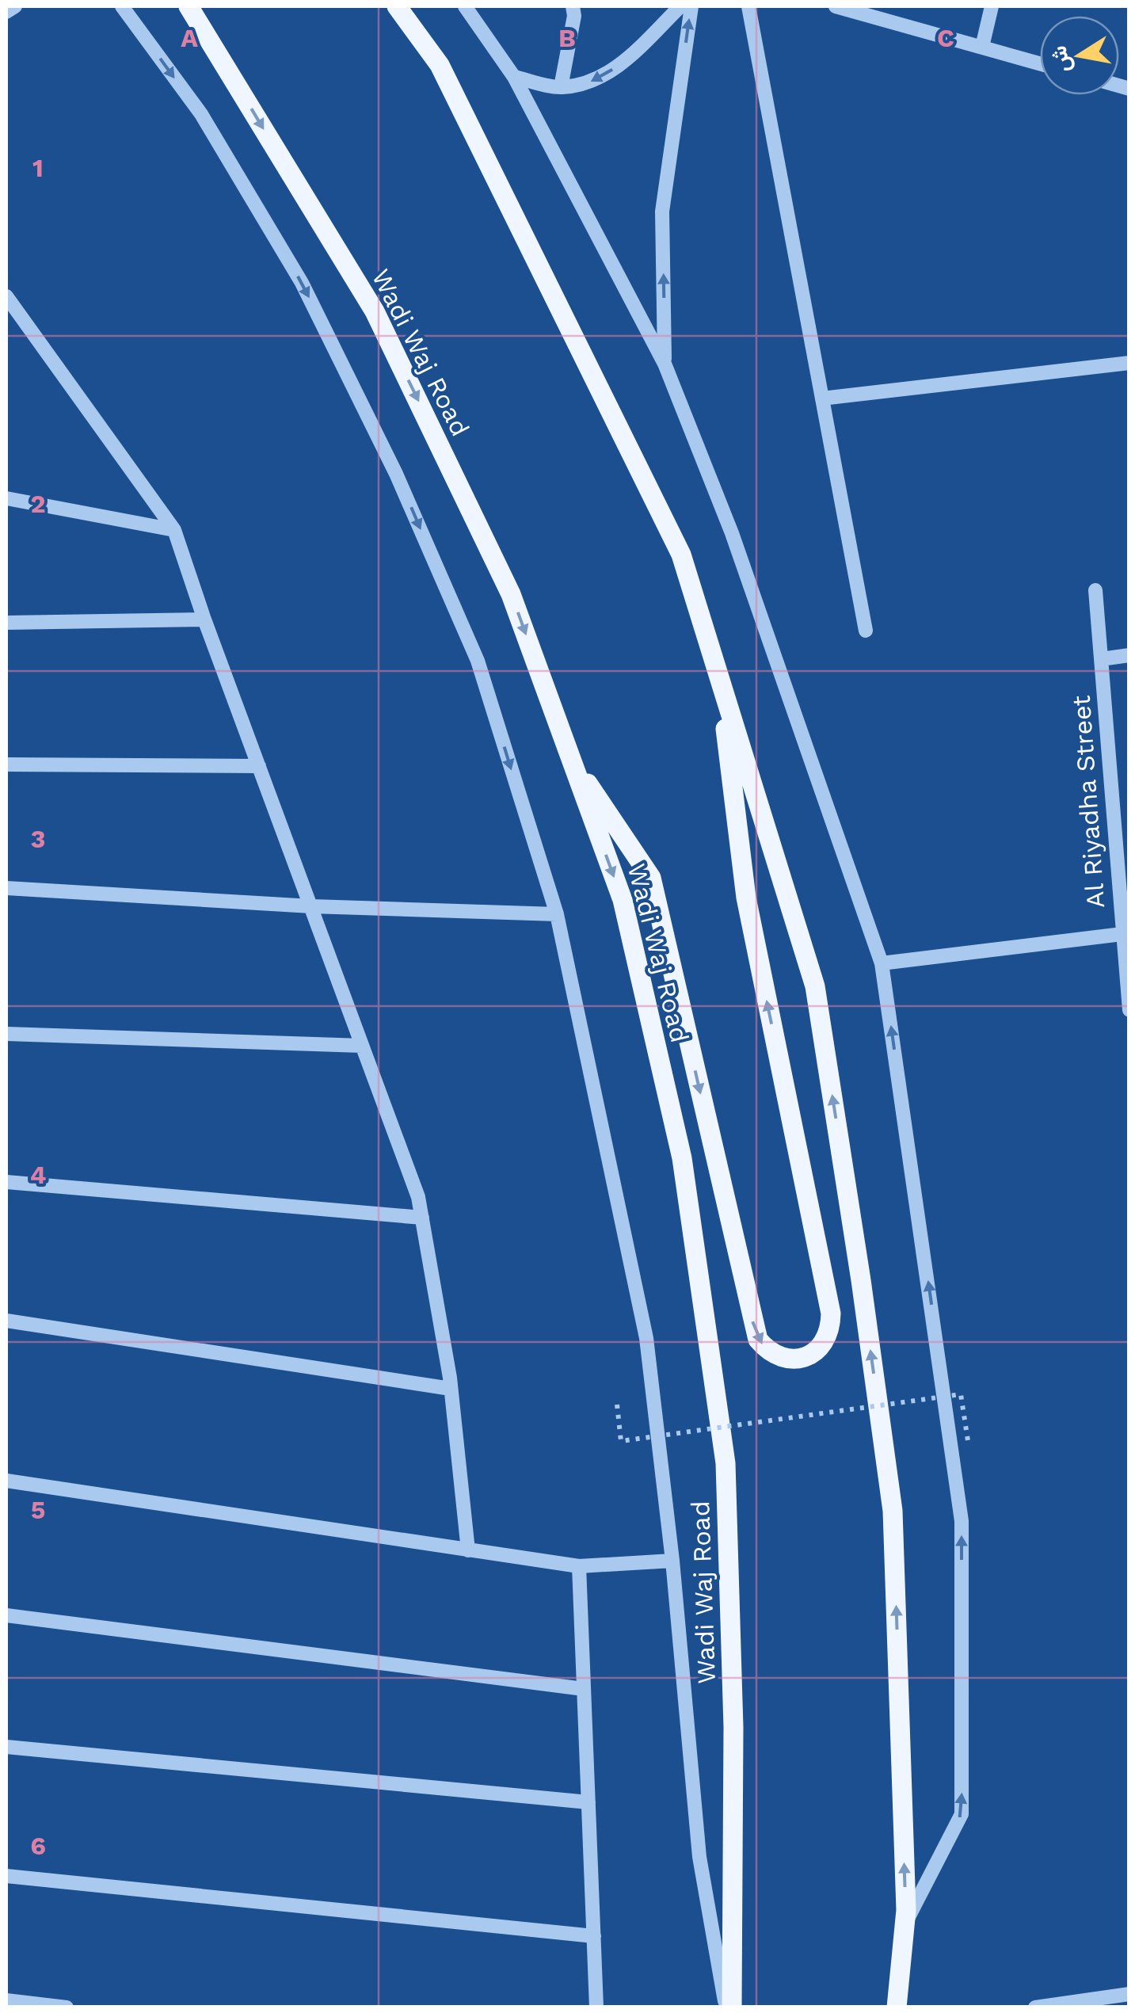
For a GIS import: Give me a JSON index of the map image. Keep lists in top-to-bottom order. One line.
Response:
{"streets":{"main road":["Wadi Waj Road"],"street":["Al Riyadha Street"]},"north":"left","grid":{"columns":["A","B","C"],"rows":["1","2","3","4","5","6"]}}
